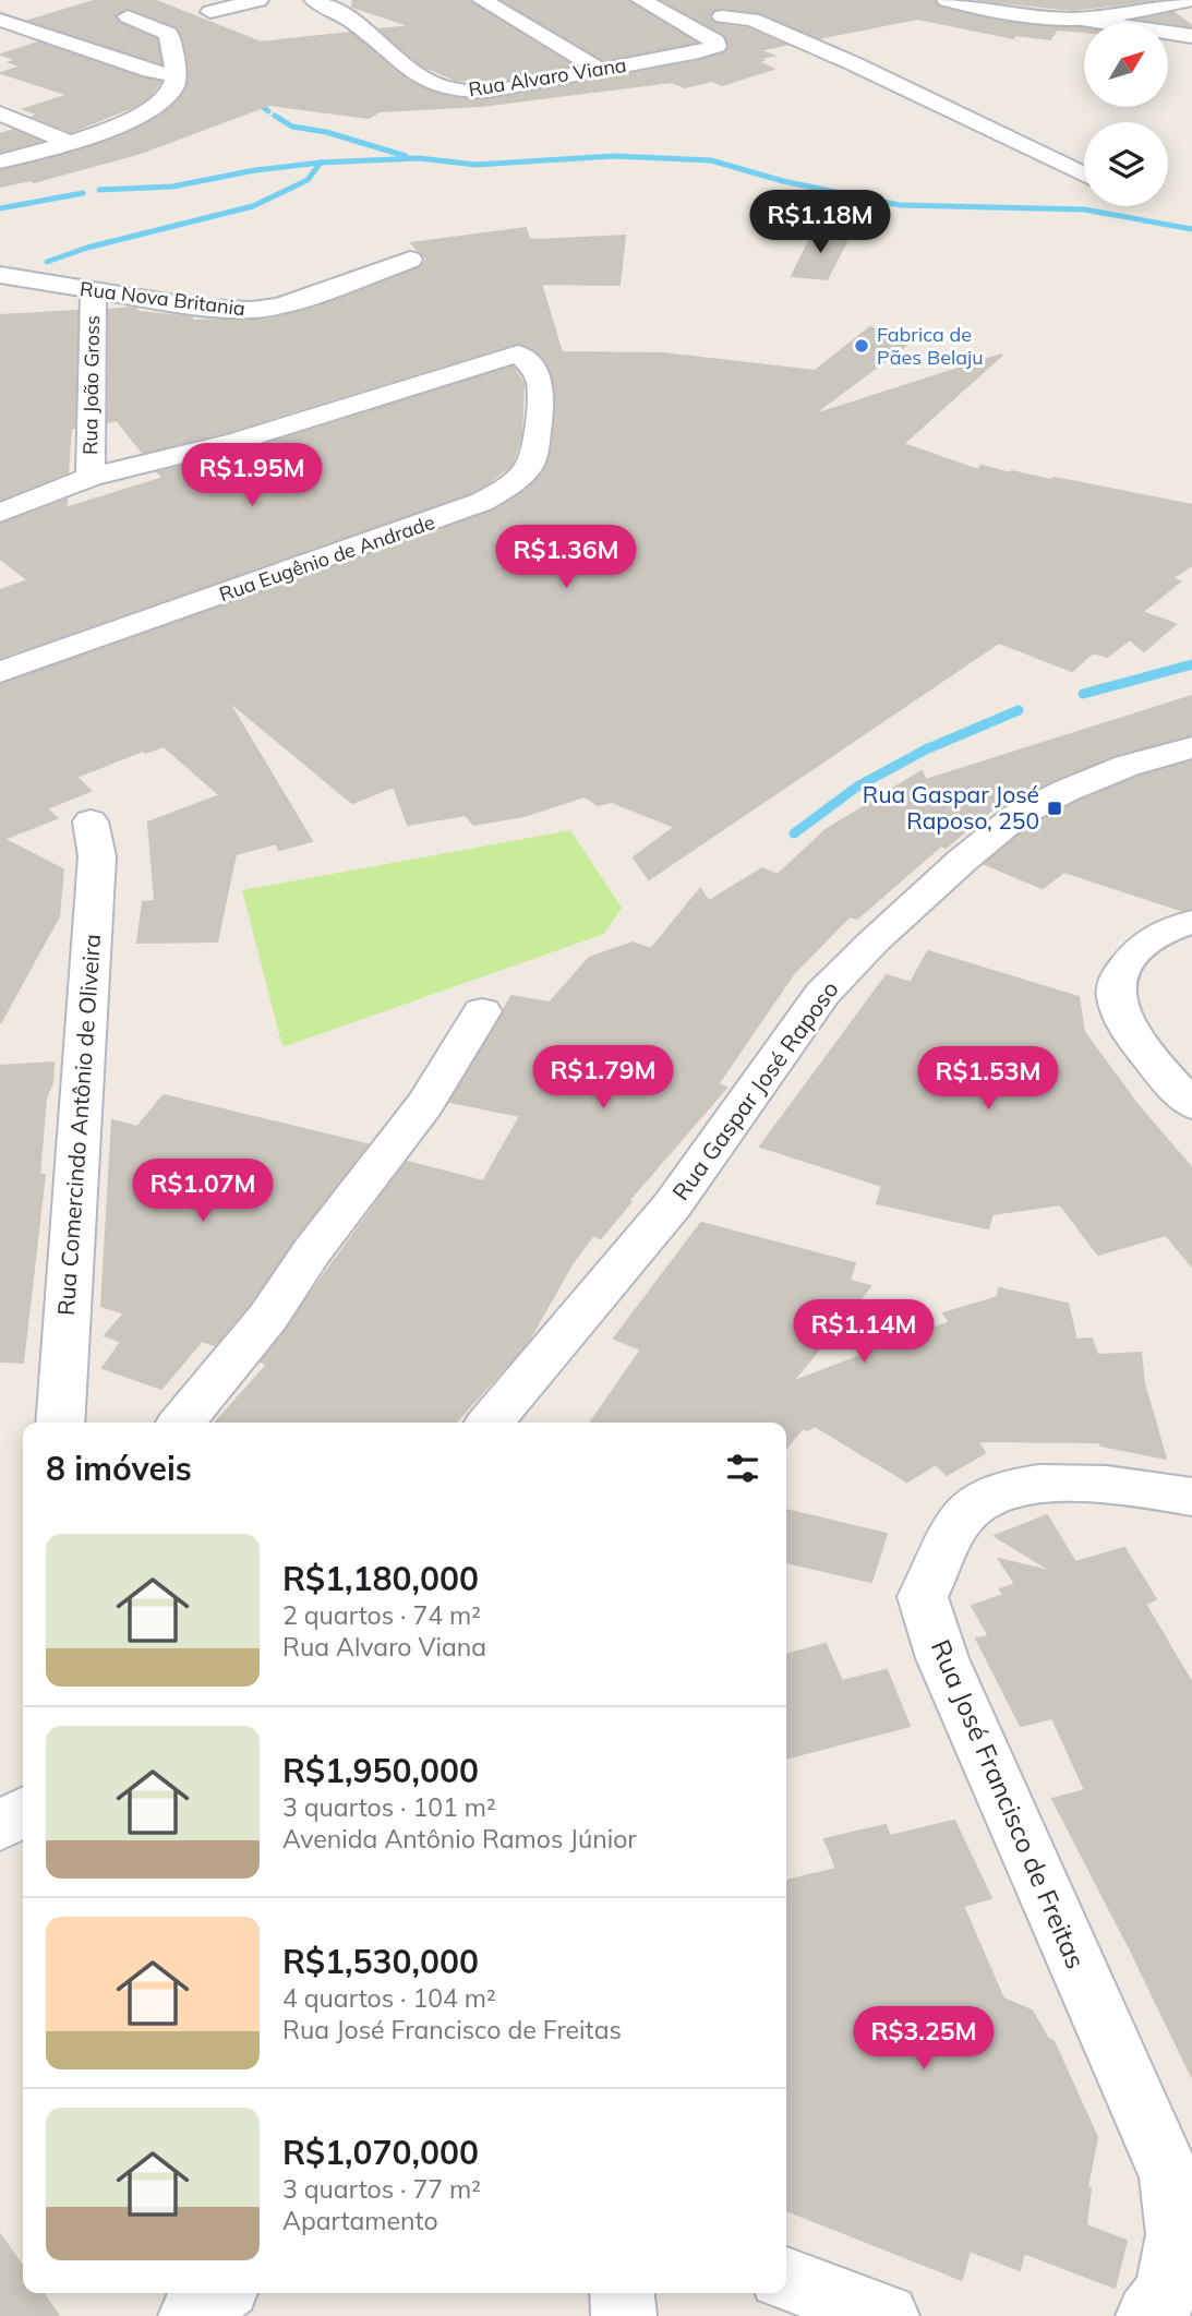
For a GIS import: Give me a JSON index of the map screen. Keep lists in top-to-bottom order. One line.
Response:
{"streets":{"street":["Rua Alvaro Viana","Rua Nova Britania","Rua João Gross","Rua Eugênio de Andrade","Rua Gaspar José Raposo","Rua Comercindo Antônio de Oliveira","Rua José Francisco de Freitas"]},"crossings":[["Rua Nova Britania","Rua João Gross"],["Rua João Gross","Rua Eugênio de Andrade"]],"places":{"other":["Fabrica de Pães Belaju"],"transit":["Rua Gaspar José Raposo, 250"]},"north":"top right","page":{"price":["R$1.18M","R$1.95M","R$1.36M","R$1.79M","R$1.53M","R$1.07M","R$1.14M","R$3.25M"],"heading":"8 imóveis","list":[{"name":"R$1,180,000","note":"2 quartos · 74 m² · Rua Alvaro Viana"},{"name":"R$1,950,000","note":"3 quartos · 101 m² · Avenida Antônio Ramos Júnior"},{"name":"R$1,530,000","note":"4 quartos · 104 m² · Rua José Francisco de Freitas"},{"name":"R$1,070,000","note":"3 quartos · 77 m² · Apartamento"}]}}
